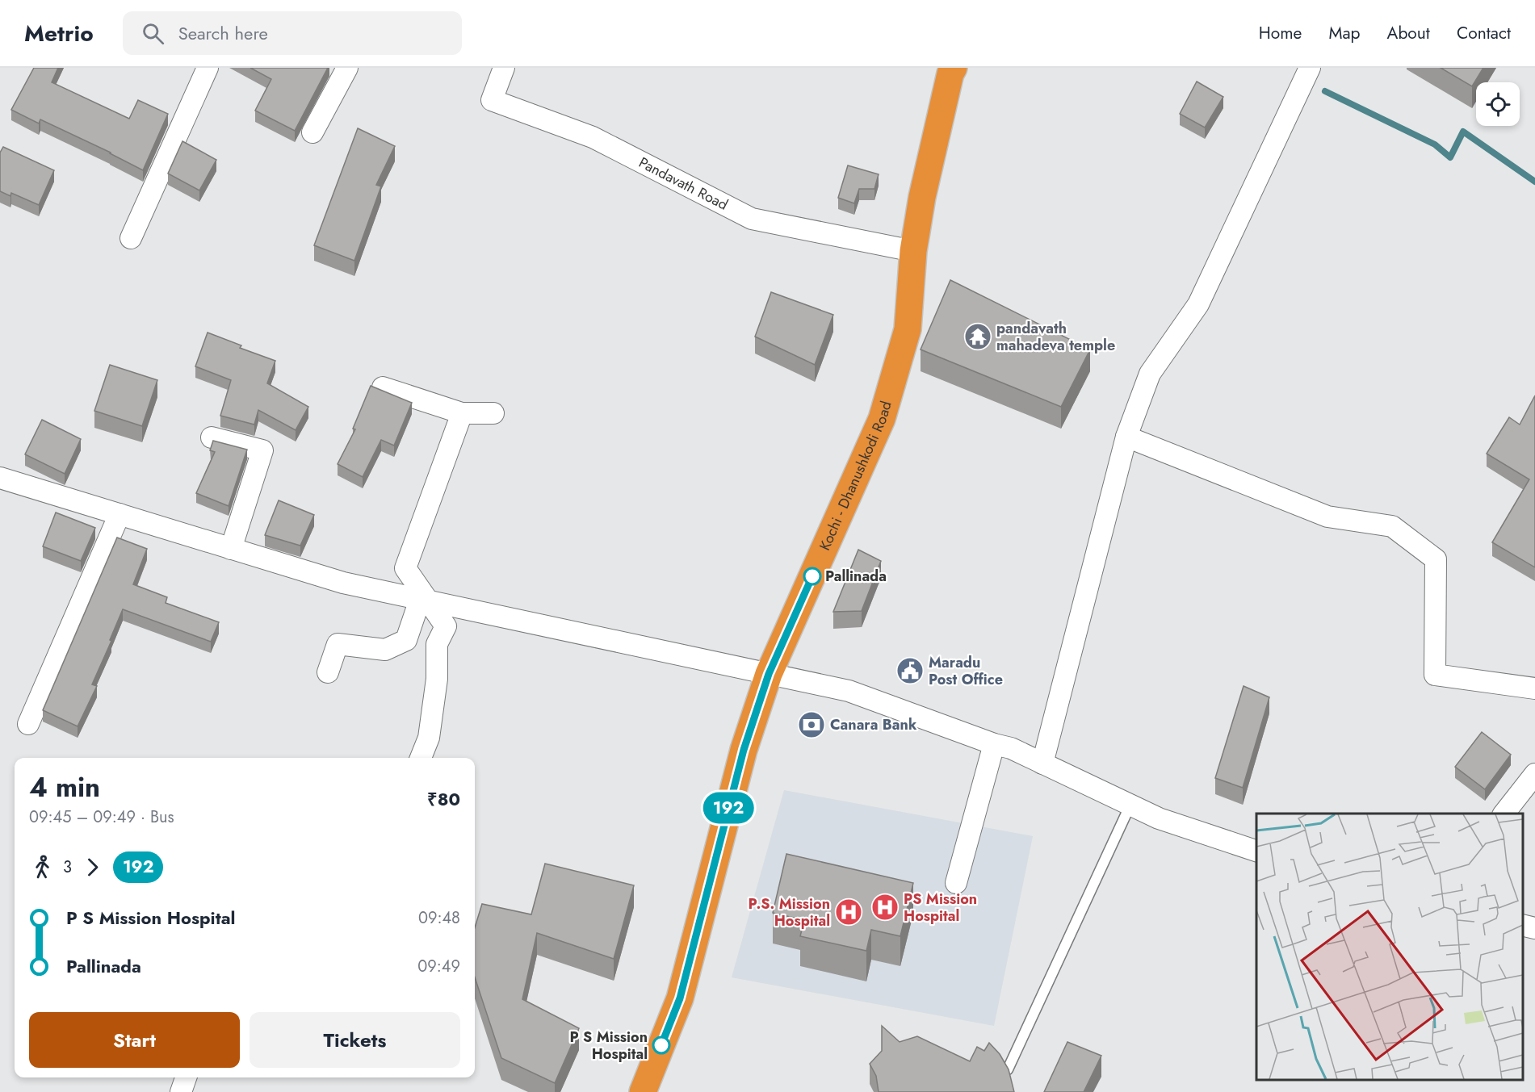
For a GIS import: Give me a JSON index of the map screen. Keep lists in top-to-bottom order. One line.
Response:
{"streets":{"highway":["Kochi - Dhanushkodi Road"],"street":["Pandavath Road"]},"crossings":[["Pandavath Road","Kochi - Dhanushkodi Road"]],"places":{"temple":["pandavath mahadeva temple"],"other":["Pallinada","P S Mission Hospital"],"public building":["Maradu Post Office"],"bank":["Canara Bank"],"hospital":["PS Mission Hospital","P.S. Mission Hospital"]},"lines":["bus line 192"],"page":{"header":"Metrio","search":"Search here","nav":["Home","Map","About","Contact"],"on_map":"192","heading":["4 min","09:45 – 09:49 · Bus","₹80"],"legs":["3","192"],"list":[{"name":"P S Mission Hospital","value":"09:48"},{"name":"Pallinada","value":"09:49"}],"buttons":["Start","Tickets"]}}
